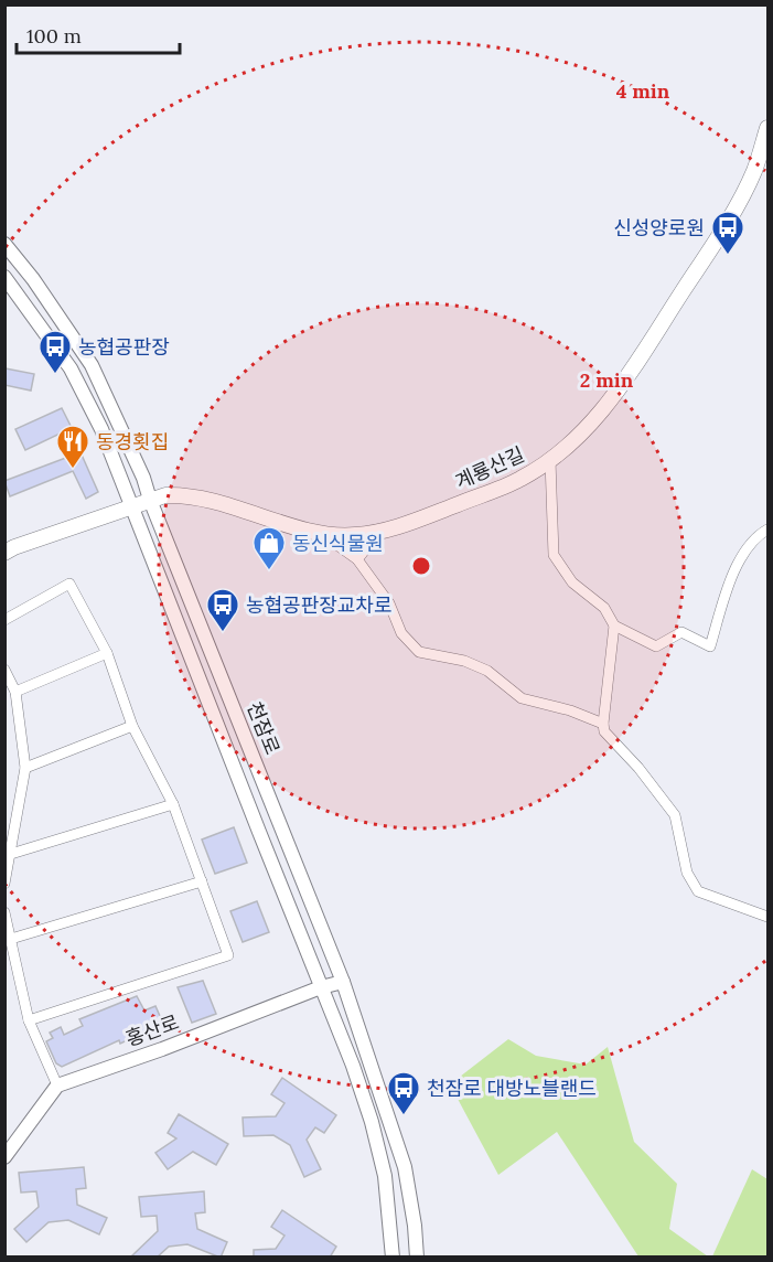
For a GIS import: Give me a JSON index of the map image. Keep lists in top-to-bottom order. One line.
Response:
{"streets":{"main road":["계룡산길"],"street":["천잠로","홍산로"]},"crossings":[["계룡산길","천잠로"],["천잠로","홍산로"]],"places":{"bus stop":["신성양로원","농협공판장","농협공판장교차로","천잠로 대방노블랜드"],"restaurant":["동경횟집"],"shop":["동신식물원"]},"scale_bar":"100 m","rings":["4 min","2 min"]}
